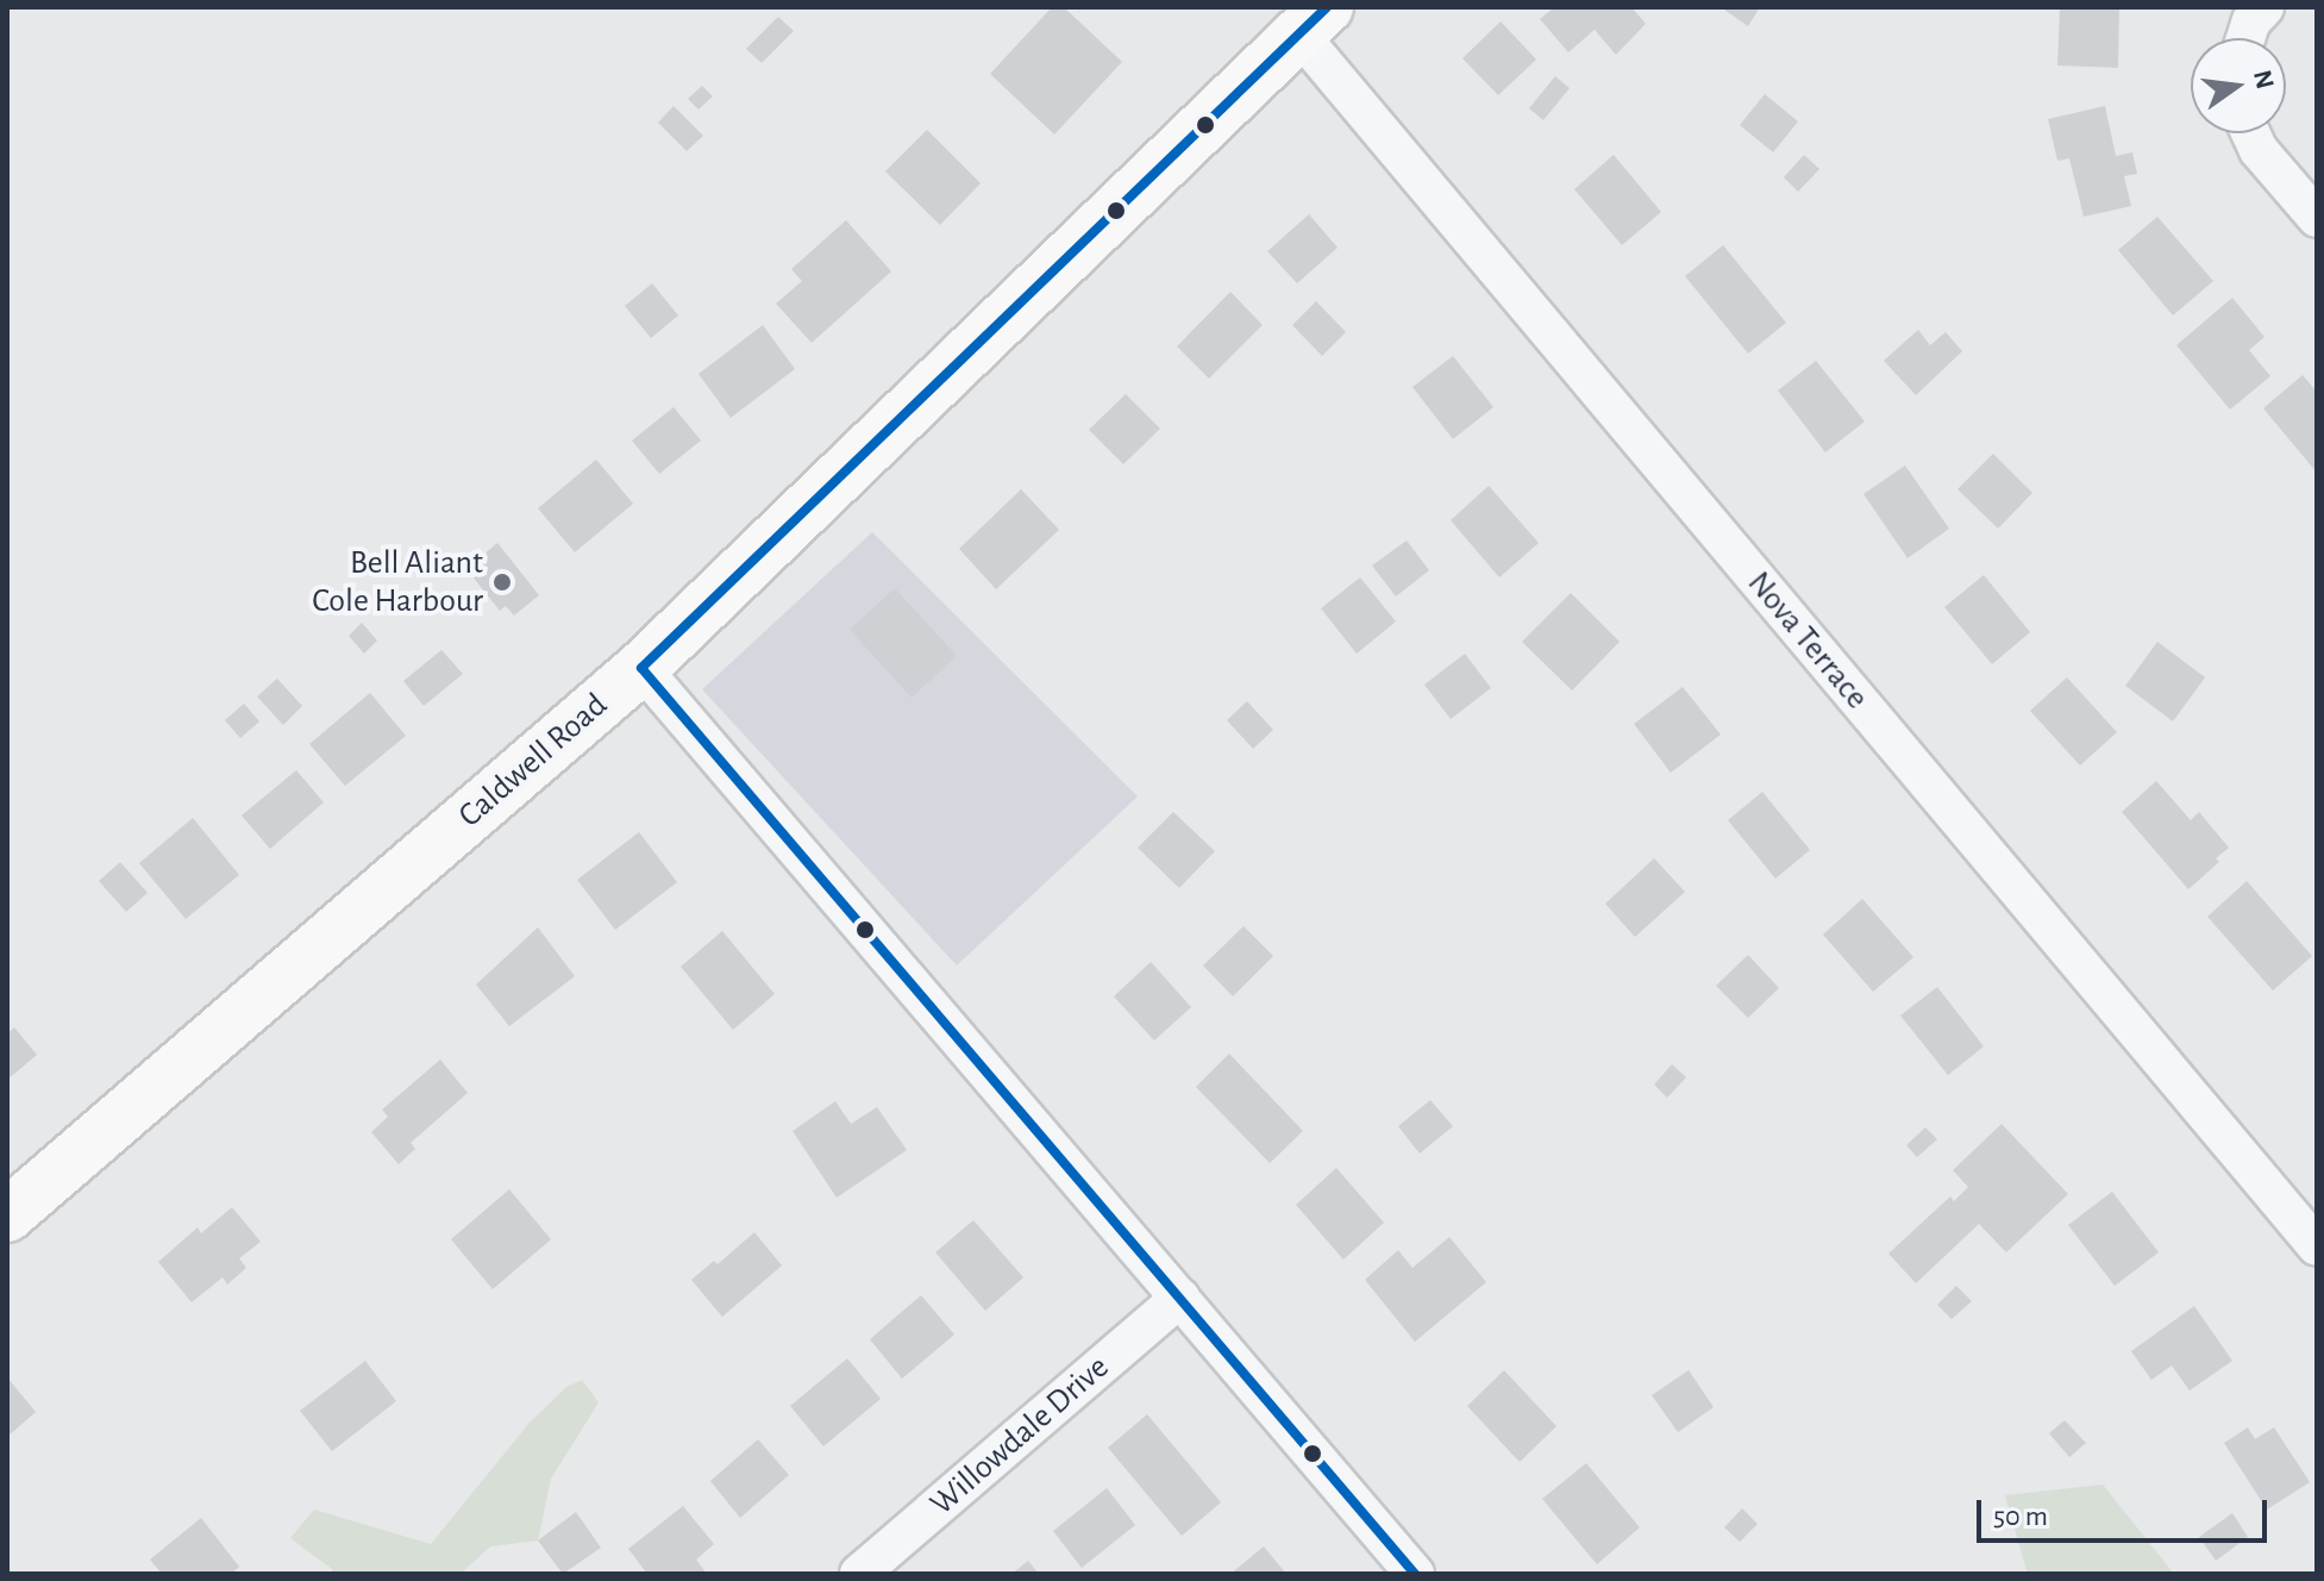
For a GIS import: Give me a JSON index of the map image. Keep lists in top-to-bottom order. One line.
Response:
{"streets":{"street":["Nova Terrace","Caldwell Road","Willowdale Drive"]},"crossings":[["Nova Terrace","Caldwell Road"]],"places":["Bell Aliant Cole Harbour"],"scale_bar":"50 m","north":"right"}
